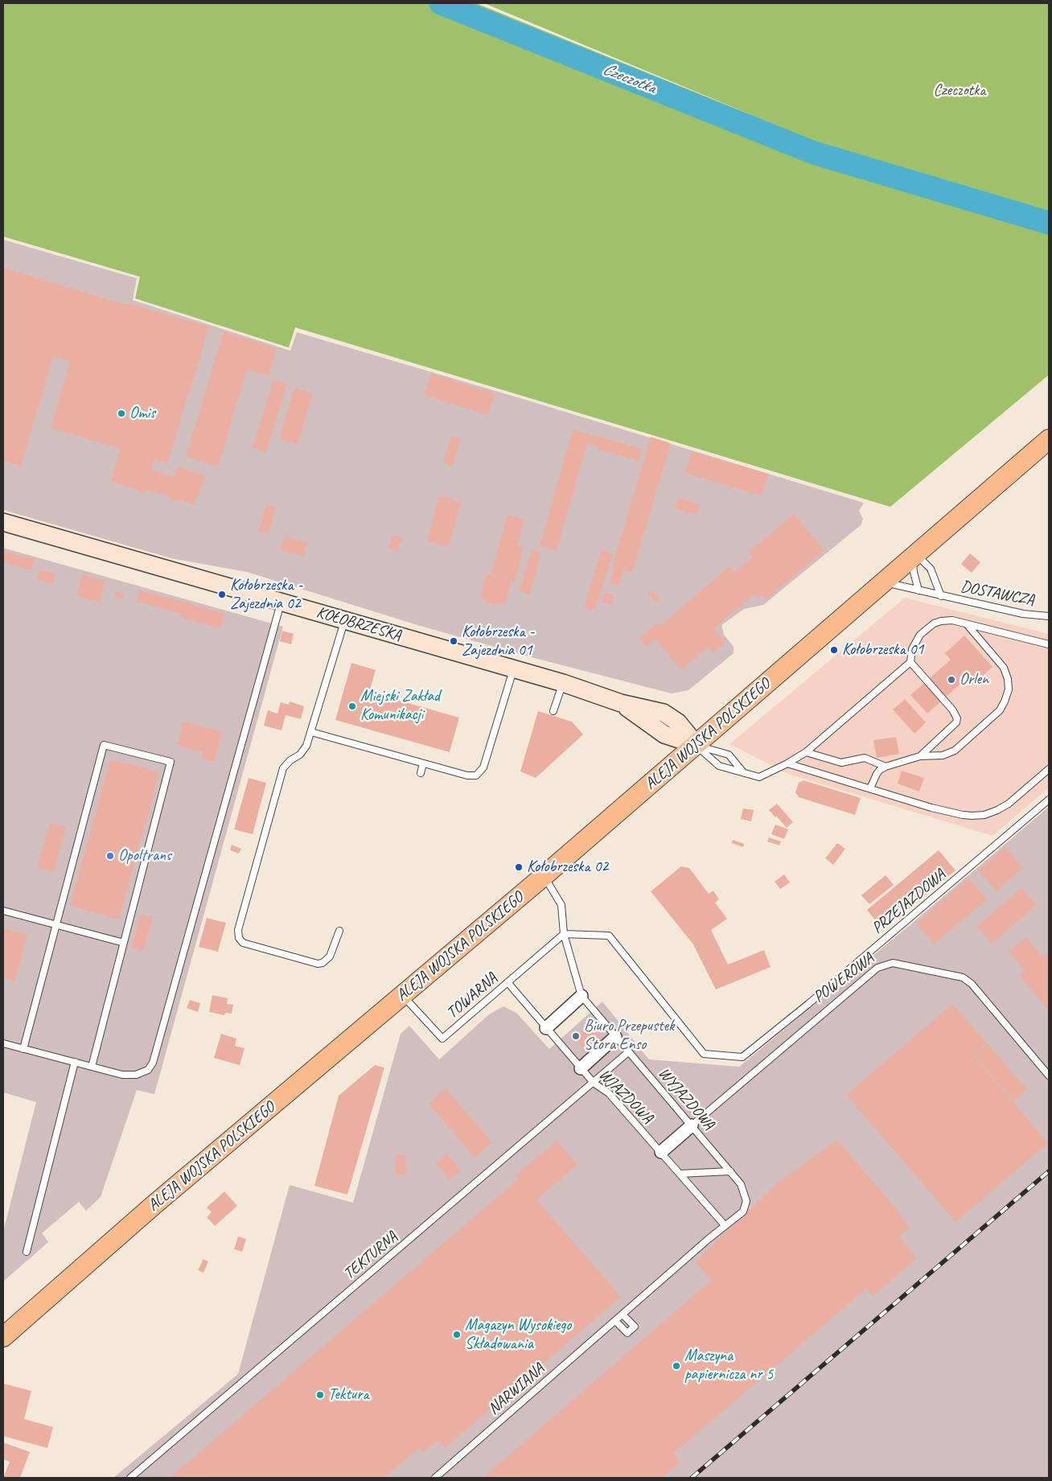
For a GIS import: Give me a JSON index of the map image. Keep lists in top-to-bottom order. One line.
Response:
{"streets":{"main road":["ALEJA WOJSKA POLSKIEGO"],"street":["KOŁOBRZESKA","POWEROWA"],"lane":["DOSTAWCZA","PRZEJAZDOWA","TOWARNA","WJAZDOWA","WYJAZDOWA","TEKTURNA","NARWIANA"]},"crossings":[["DOSTAWCZA","ALEJA WOJSKA POLSKIEGO"],["KOŁOBRZESKA","ALEJA WOJSKA POLSKIEGO"],["ALEJA WOJSKA POLSKIEGO","TOWARNA"],["ALEJA WOJSKA POLSKIEGO","WYJAZDOWA"],["PRZEJAZDOWA","TOWARNA"],["PRZEJAZDOWA","WYJAZDOWA"],["POWEROWA","WJAZDOWA"],["POWEROWA","WYJAZDOWA"],["TOWARNA","WJAZDOWA"],["TOWARNA","WYJAZDOWA"],["WJAZDOWA","WYJAZDOWA"],["WJAZDOWA","TEKTURNA"],["WJAZDOWA","NARWIANA"],["WYJAZDOWA","TEKTURNA"],["WYJAZDOWA","NARWIANA"]],"water":["Czeczotka"],"parks":["Czeczotka"],"places":["Omis","Kołobrzeska - Zajezdnia 02","Kołobrzeska - Zajezdnia 01","Kołobrzeska 01","Orlen","Miejski Zakład Komunikacji","Opoltrans","Kołobrzeska 02","Biuro Przepustek Stora Enso","Magazyn Wysokiego Składowania","Maszyna papiernicza nr 5","Tektura"]}
